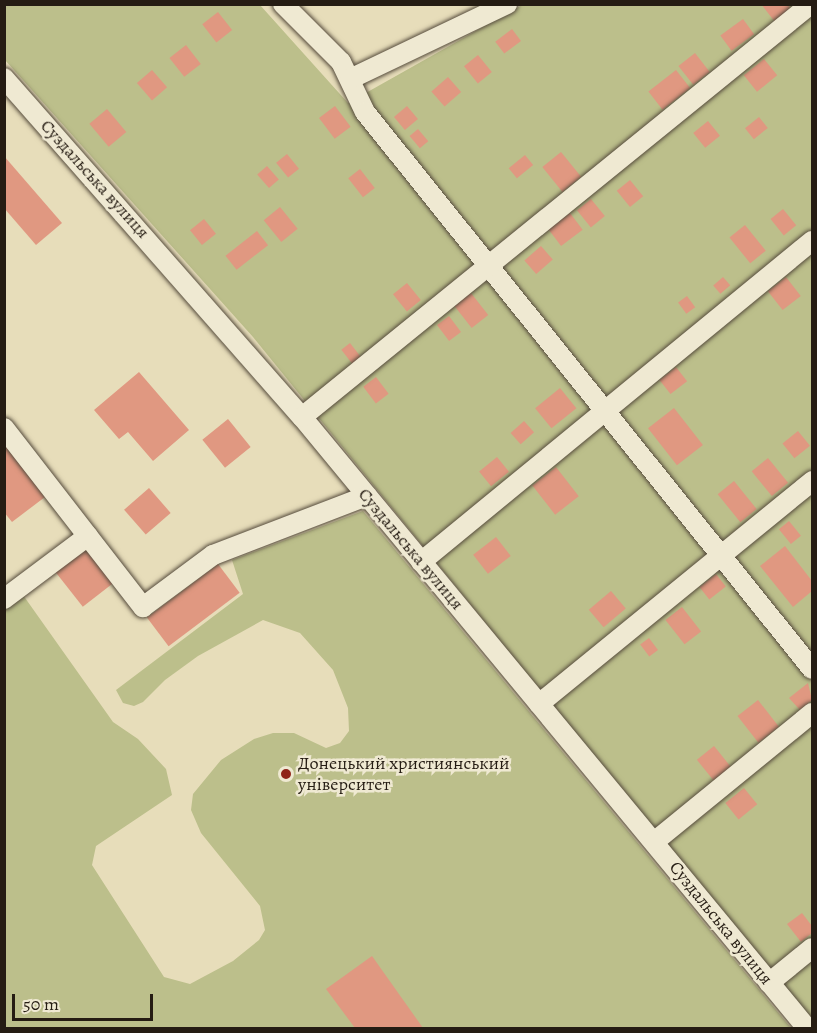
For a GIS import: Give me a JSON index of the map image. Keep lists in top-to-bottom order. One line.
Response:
{"streets":{"street":["Суздальська вулиця"]},"places":["Донецький християнський університет"],"scale_bar":"50 m"}
